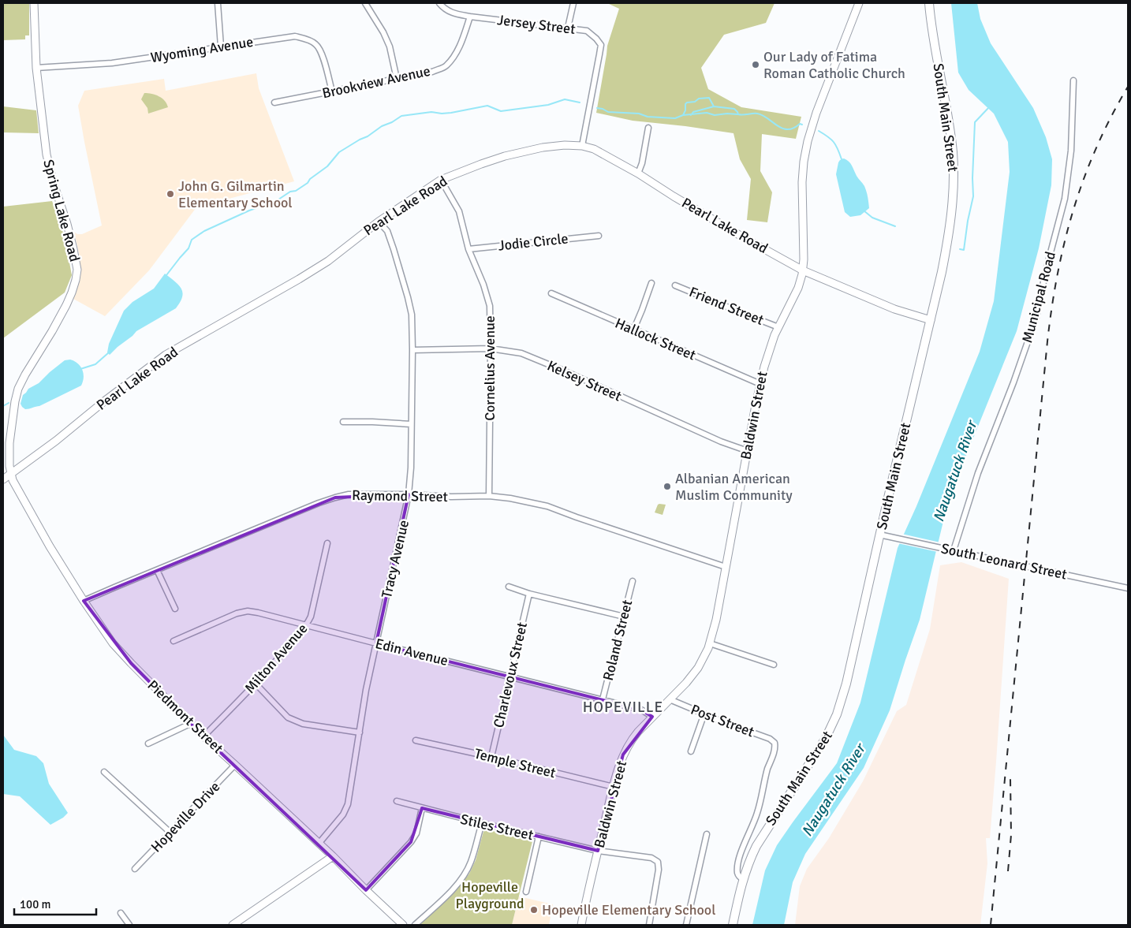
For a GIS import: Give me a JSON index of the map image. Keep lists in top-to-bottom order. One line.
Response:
{"streets":{"main road":["South Main Street","Pearl Lake Road","Spring Lake Road","Baldwin Street","Piedmont Street"],"street":["Jersey Street","Wyoming Avenue","Brookview Avenue","Jodie Circle","Municipal Road","Friend Street","Hallock Street","Cornelius Avenue","Kelsey Street","Raymond Street","Tracy Avenue","South Leonard Street","Roland Street","Edin Avenue","Milton Avenue","Charlevoux Street","Post Street","Temple Street","Hopeville Drive","Stiles Street"]},"crossings":[["Jersey Street","Brookview Avenue"],["Jersey Street","Pearl Lake Road"],["Wyoming Avenue","Brookview Avenue"],["Wyoming Avenue","Spring Lake Road"],["South Main Street","Pearl Lake Road"],["South Main Street","South Leonard Street"],["South Main Street","Post Street"],["Pearl Lake Road","Spring Lake Road"],["Pearl Lake Road","Cornelius Avenue"],["Pearl Lake Road","Baldwin Street"],["Pearl Lake Road","Tracy Avenue"],["Pearl Lake Road","Piedmont Street"],["Spring Lake Road","Piedmont Street"],["Jodie Circle","Cornelius Avenue"],["Municipal Road","South Leonard Street"],["Friend Street","Baldwin Street"],["Hallock Street","Baldwin Street"],["Cornelius Avenue","Kelsey Street"],["Cornelius Avenue","Raymond Street"],["Kelsey Street","Baldwin Street"],["Kelsey Street","Tracy Avenue"],["Baldwin Street","Raymond Street"],["Baldwin Street","Edin Avenue"],["Baldwin Street","Post Street"],["Baldwin Street","Temple Street"],["Baldwin Street","Stiles Street"],["Raymond Street","Tracy Avenue"],["Raymond Street","Piedmont Street"],["Tracy Avenue","Edin Avenue"],["Tracy Avenue","Piedmont Street"],["Roland Street","Edin Avenue"],["Edin Avenue","Milton Avenue"],["Edin Avenue","Charlevoux Street"],["Milton Avenue","Piedmont Street"],["Charlevoux Street","Temple Street"],["Piedmont Street","Hopeville Drive"]],"districts":["HOPEVILLE"],"water":["Naugatuck River"],"parks":["Hopeville Playground"],"places":["Our Lady of Fatima Roman Catholic Church","John G. Gilmartin Elementary School","Albanian American Muslim Community","Hopeville Elementary School"],"scale_bar":"100 m"}
